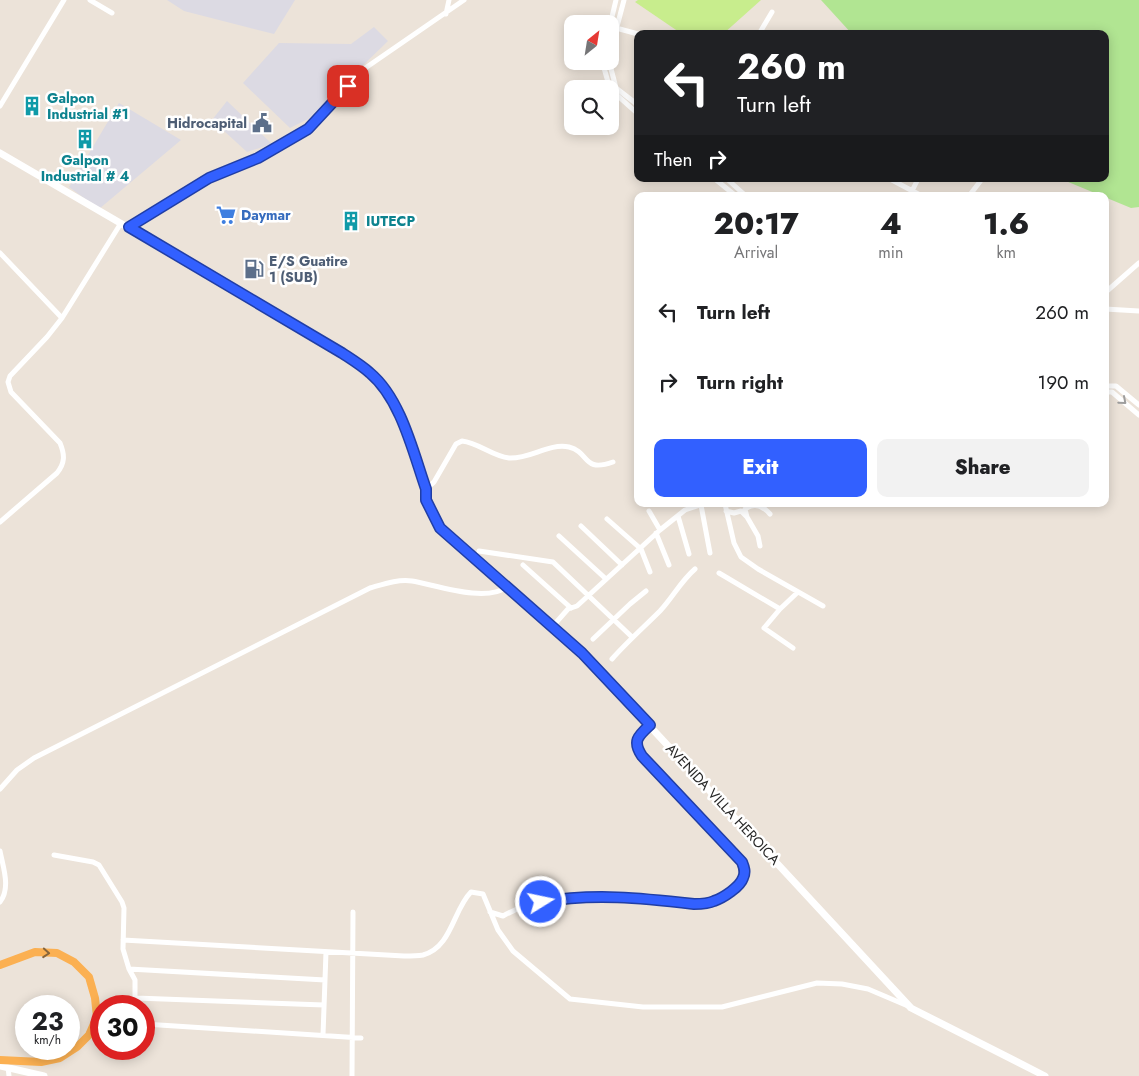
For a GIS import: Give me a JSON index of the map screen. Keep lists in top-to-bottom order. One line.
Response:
{"streets":{"main road":["AVENIDA VILLA HEROICA"]},"places":{"building":["Galpon Industrial #1","Galpon Industrial # 4","IUTECP"],"public building":["Hidrocapital"],"supermarket":["Daymar"],"fuel station":["E/S Guatire 1 (SUB)"]},"north":"top right","page":{"turn":["260 m","Turn left"],"then":"Then","eta":["20:17","Arrival","4","min","1.6","km"],"list":[{"name":"Turn left","value":"260 m"},{"name":"Turn right","value":"190 m"}],"buttons":["Exit","Share"],"speed":"23 km/h","limit":"30"}}
